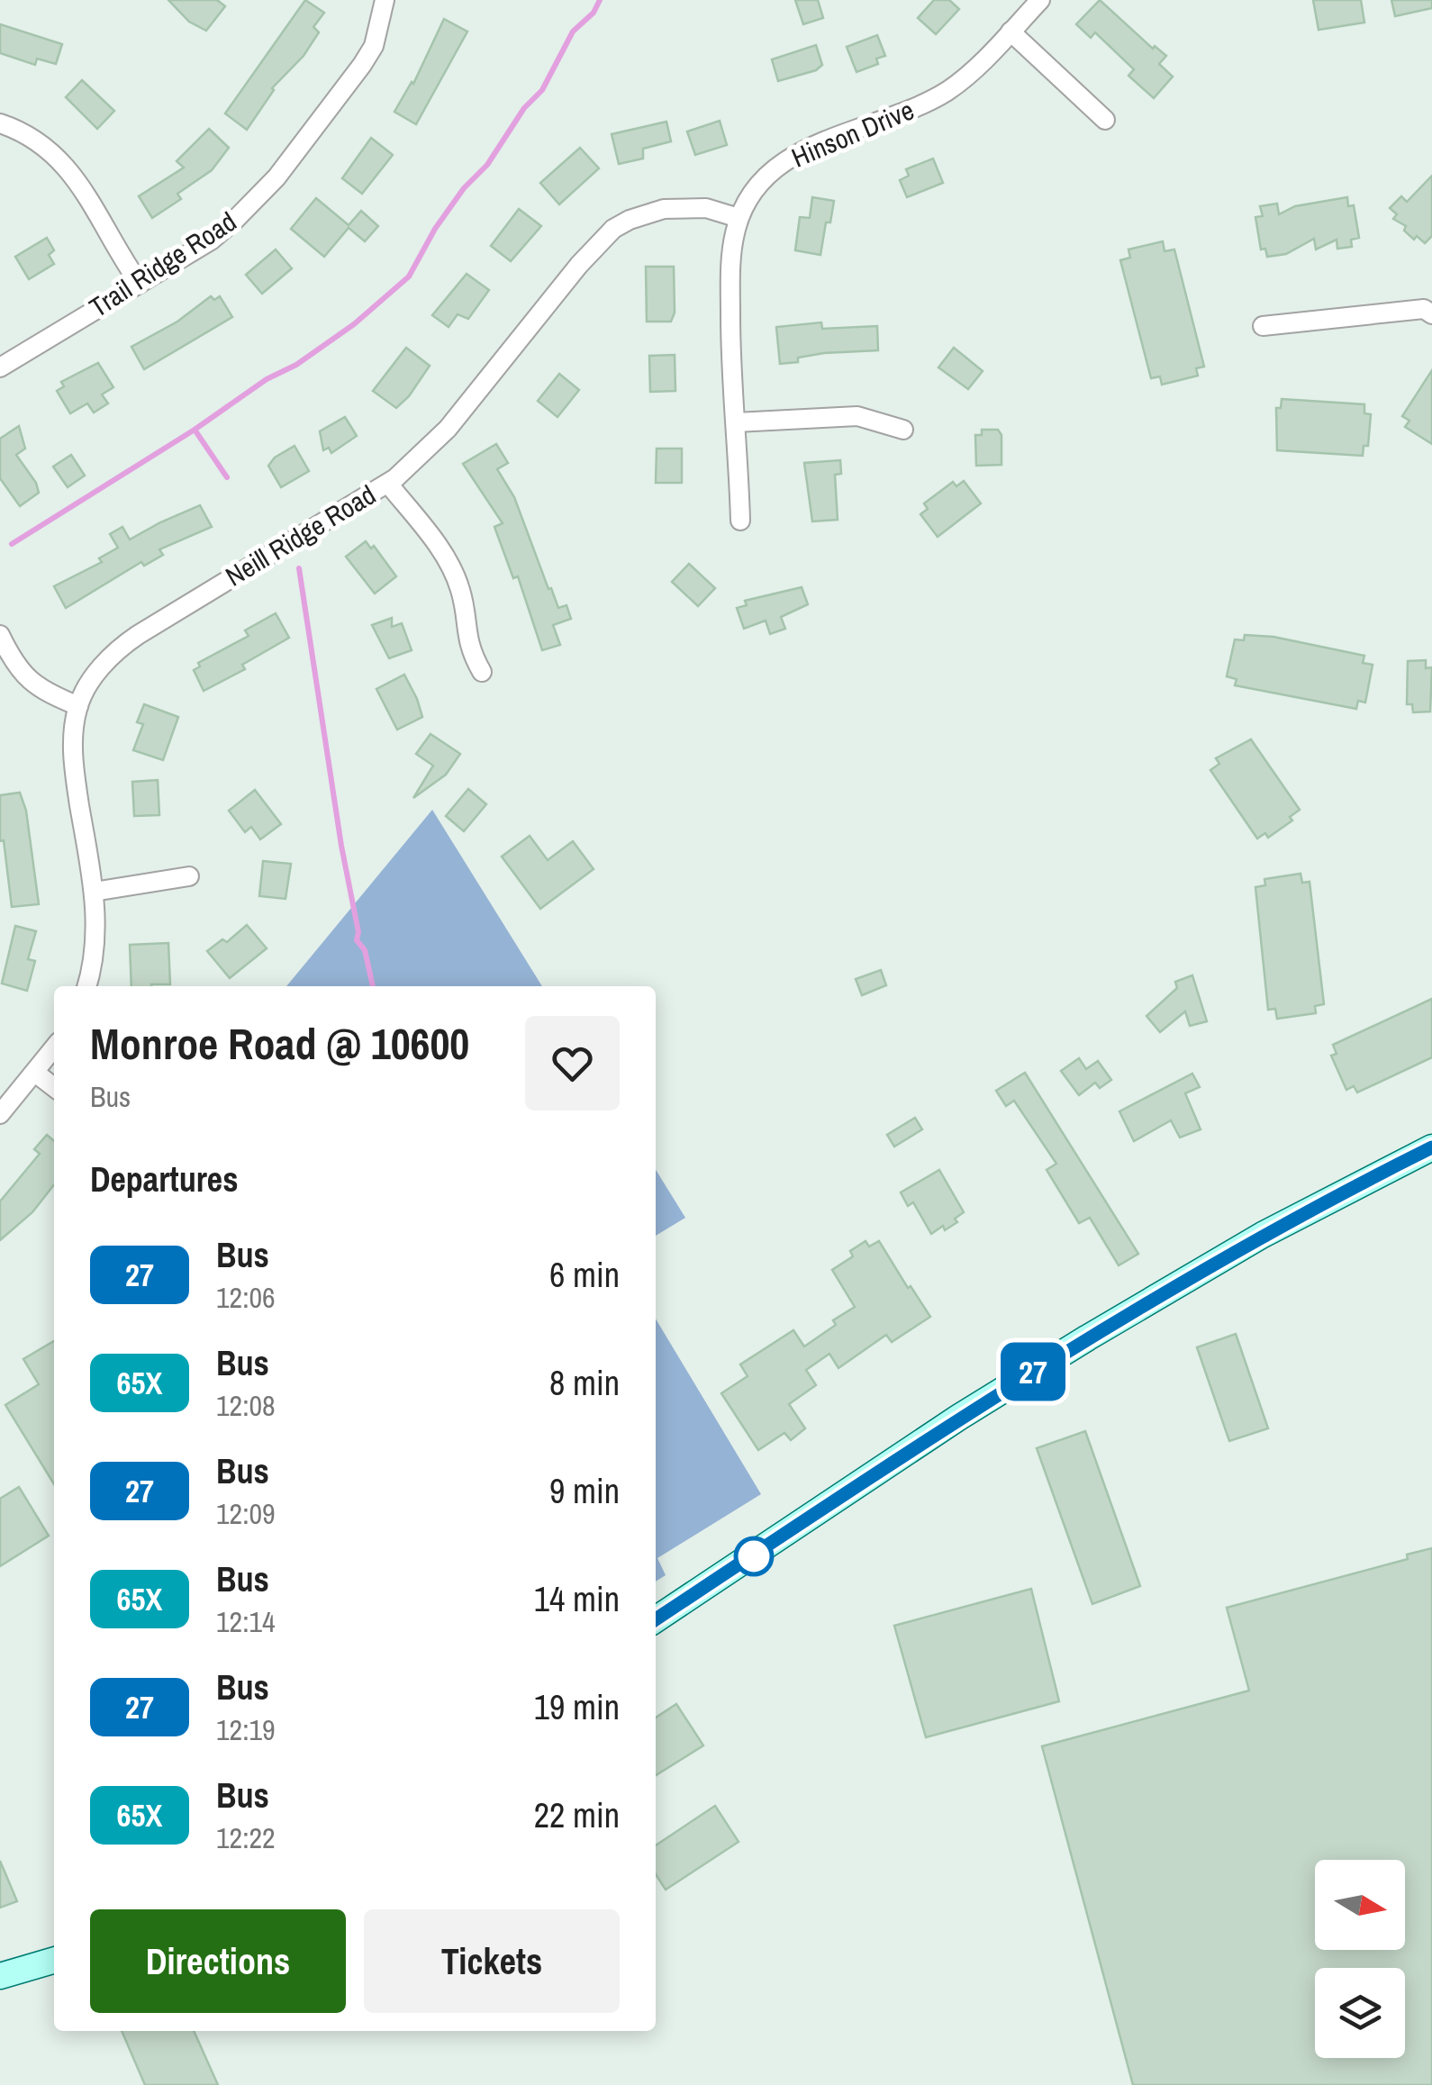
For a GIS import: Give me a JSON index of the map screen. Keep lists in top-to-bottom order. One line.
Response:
{"streets":{"street":["Hinson Drive","Trail Ridge Road","Neill Ridge Road"]},"crossings":[["Hinson Drive","Neill Ridge Road"]],"lines":["bus line 27"],"north":"right","page":{"on_map":"27","heading":[["Monroe Road @ 10600","Bus"],"Departures"],"list":[{"mark":"27","name":"Bus","note":"12:06","value":"6 min"},{"mark":"65X","name":"Bus","note":"12:08","value":"8 min"},{"mark":"27","name":"Bus","note":"12:09","value":"9 min"},{"mark":"65X","name":"Bus","note":"12:14","value":"14 min"},{"mark":"27","name":"Bus","note":"12:19","value":"19 min"},{"mark":"65X","name":"Bus","note":"12:22","value":"22 min"}],"buttons":["Directions","Tickets"]}}
